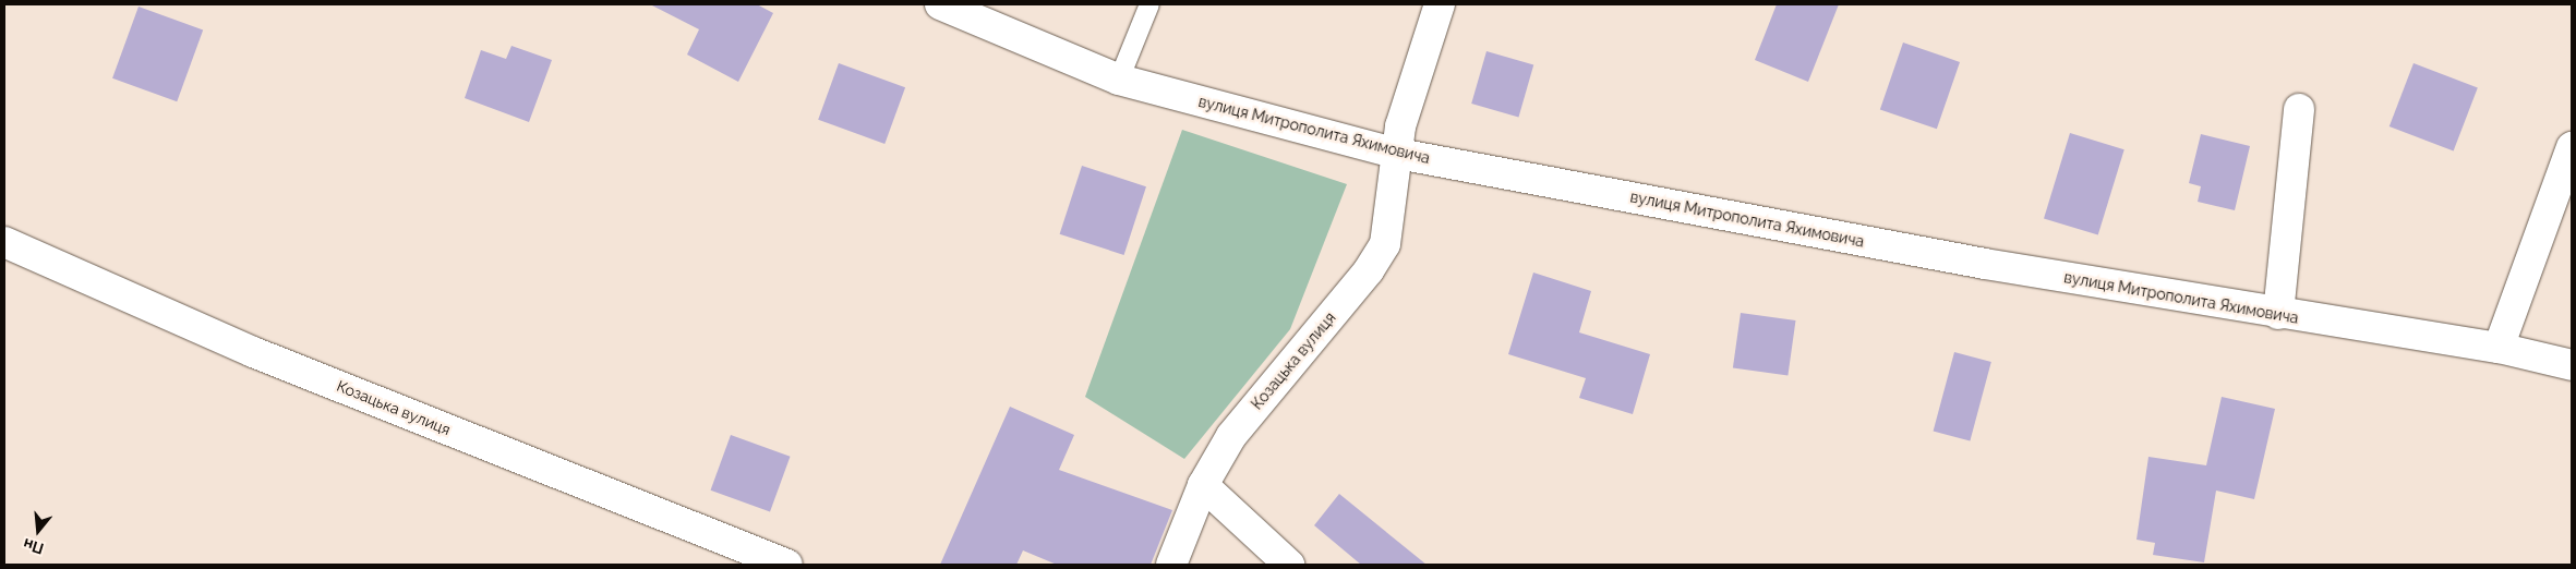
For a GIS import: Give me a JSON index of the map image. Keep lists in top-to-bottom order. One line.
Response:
{"streets":{"street":["вулиця Митрополита Яхимовича","Козацька вулиця"]},"crossings":[["вулиця Митрополита Яхимовича","Козацька вулиця"]],"north":"bottom"}
